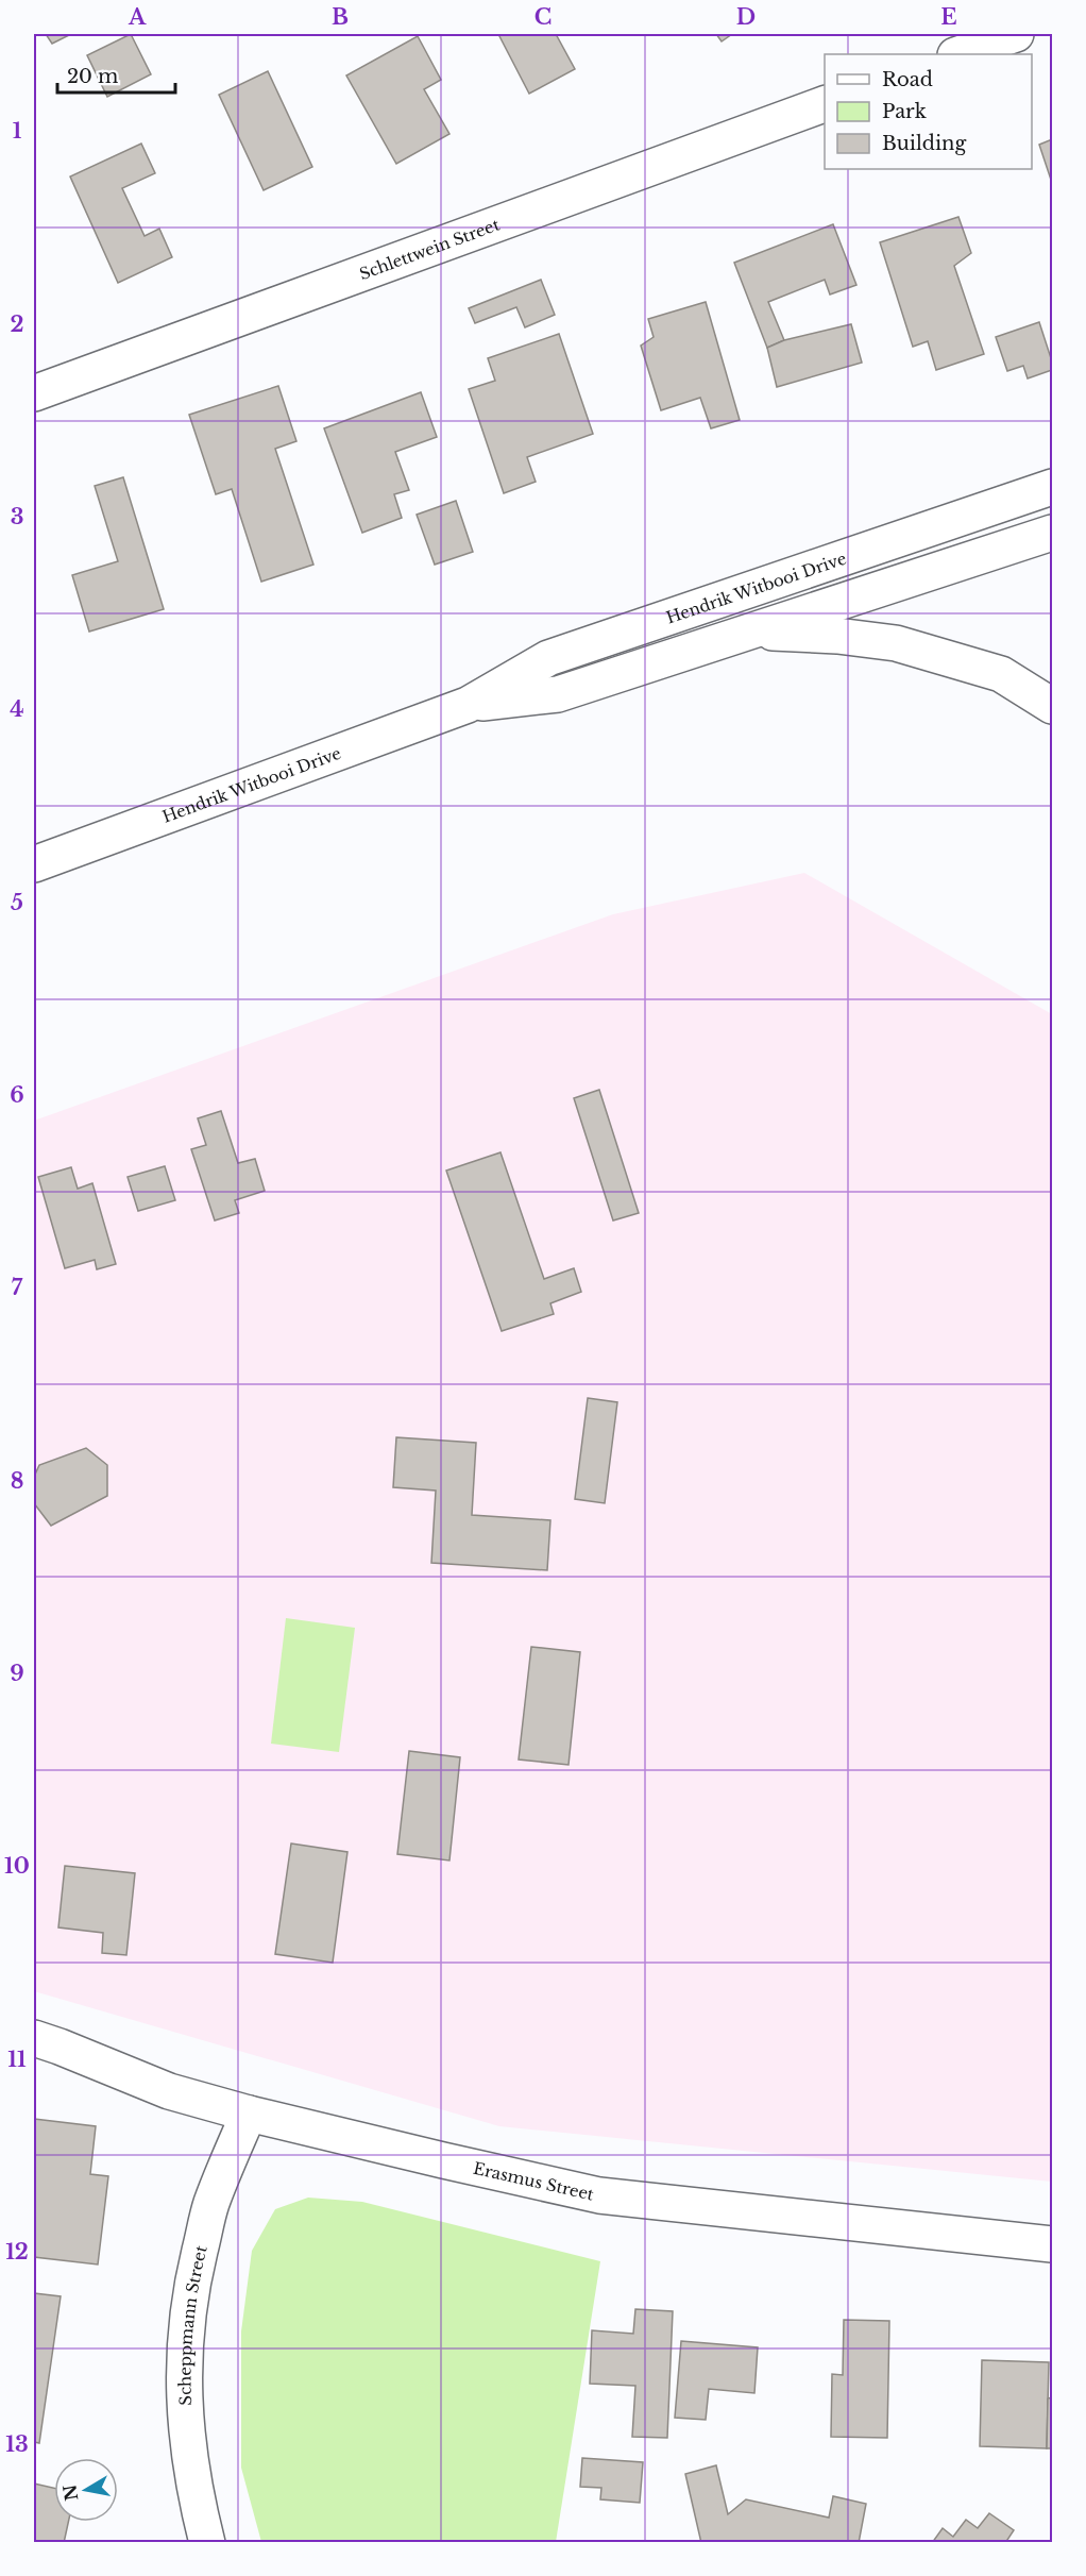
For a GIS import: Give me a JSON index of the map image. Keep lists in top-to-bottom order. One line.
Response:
{"streets":{"street":["Schlettwein Street","Hendrik Witbooi Drive","Erasmus Street","Scheppmann Street"]},"crossings":[["Erasmus Street","Scheppmann Street"]],"legend":["Road","Park","Building"],"scale_bar":"20 m","north":"left","grid":{"columns":["A","B","C","D","E"],"rows":["1","2","3","4","5","6","7","8","9","10","11","12","13"]}}
